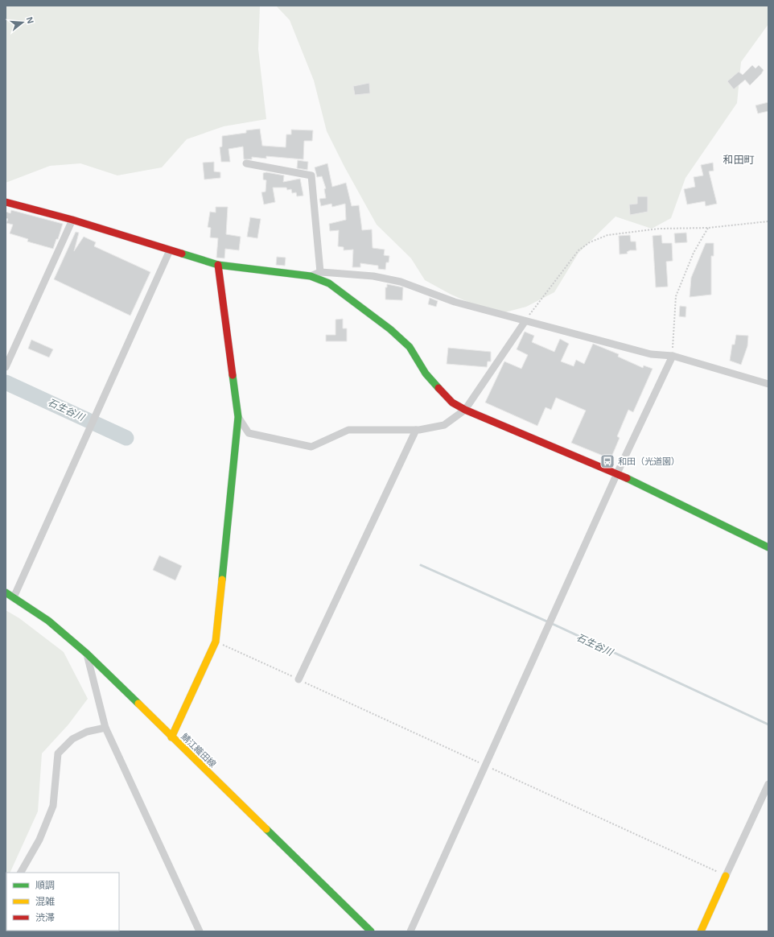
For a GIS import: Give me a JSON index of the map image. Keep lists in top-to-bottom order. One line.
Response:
{"streets":{"street":["鯖江織田線"]},"districts":["和田町"],"water":["石生谷川"],"places":{"bus stop":["和田（光道園）"]},"legend":["順調","混雑","渋滞"],"north":"right"}
